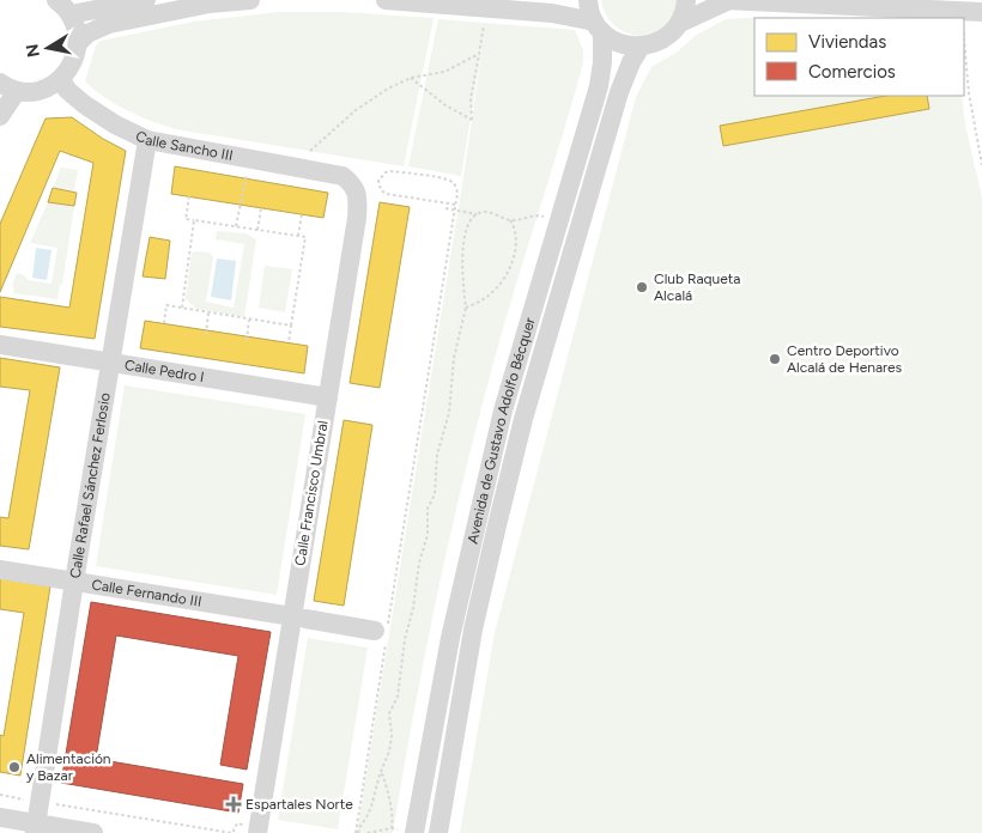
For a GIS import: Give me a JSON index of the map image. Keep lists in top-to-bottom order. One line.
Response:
{"streets":{"street":["Calle Sancho III","Calle Pedro I","Avenida de Gustavo Adolfo Bécquer","Calle Rafael Sánchez Ferlosio","Calle Francisco Umbral","Calle Fernando III"]},"crossings":[["Calle Sancho III","Calle Rafael Sánchez Ferlosio"],["Calle Sancho III","Calle Francisco Umbral"],["Calle Pedro I","Calle Rafael Sánchez Ferlosio"],["Calle Pedro I","Calle Francisco Umbral"],["Calle Rafael Sánchez Ferlosio","Calle Fernando III"],["Calle Francisco Umbral","Calle Fernando III"]],"places":{"other":["Club Raqueta Alcalá","Centro Deportivo Alcalá de Henares","Alimentación y Bazar"],"health":["Espartales Norte"]},"legend":["Viviendas","Comercios"],"north":"left"}
